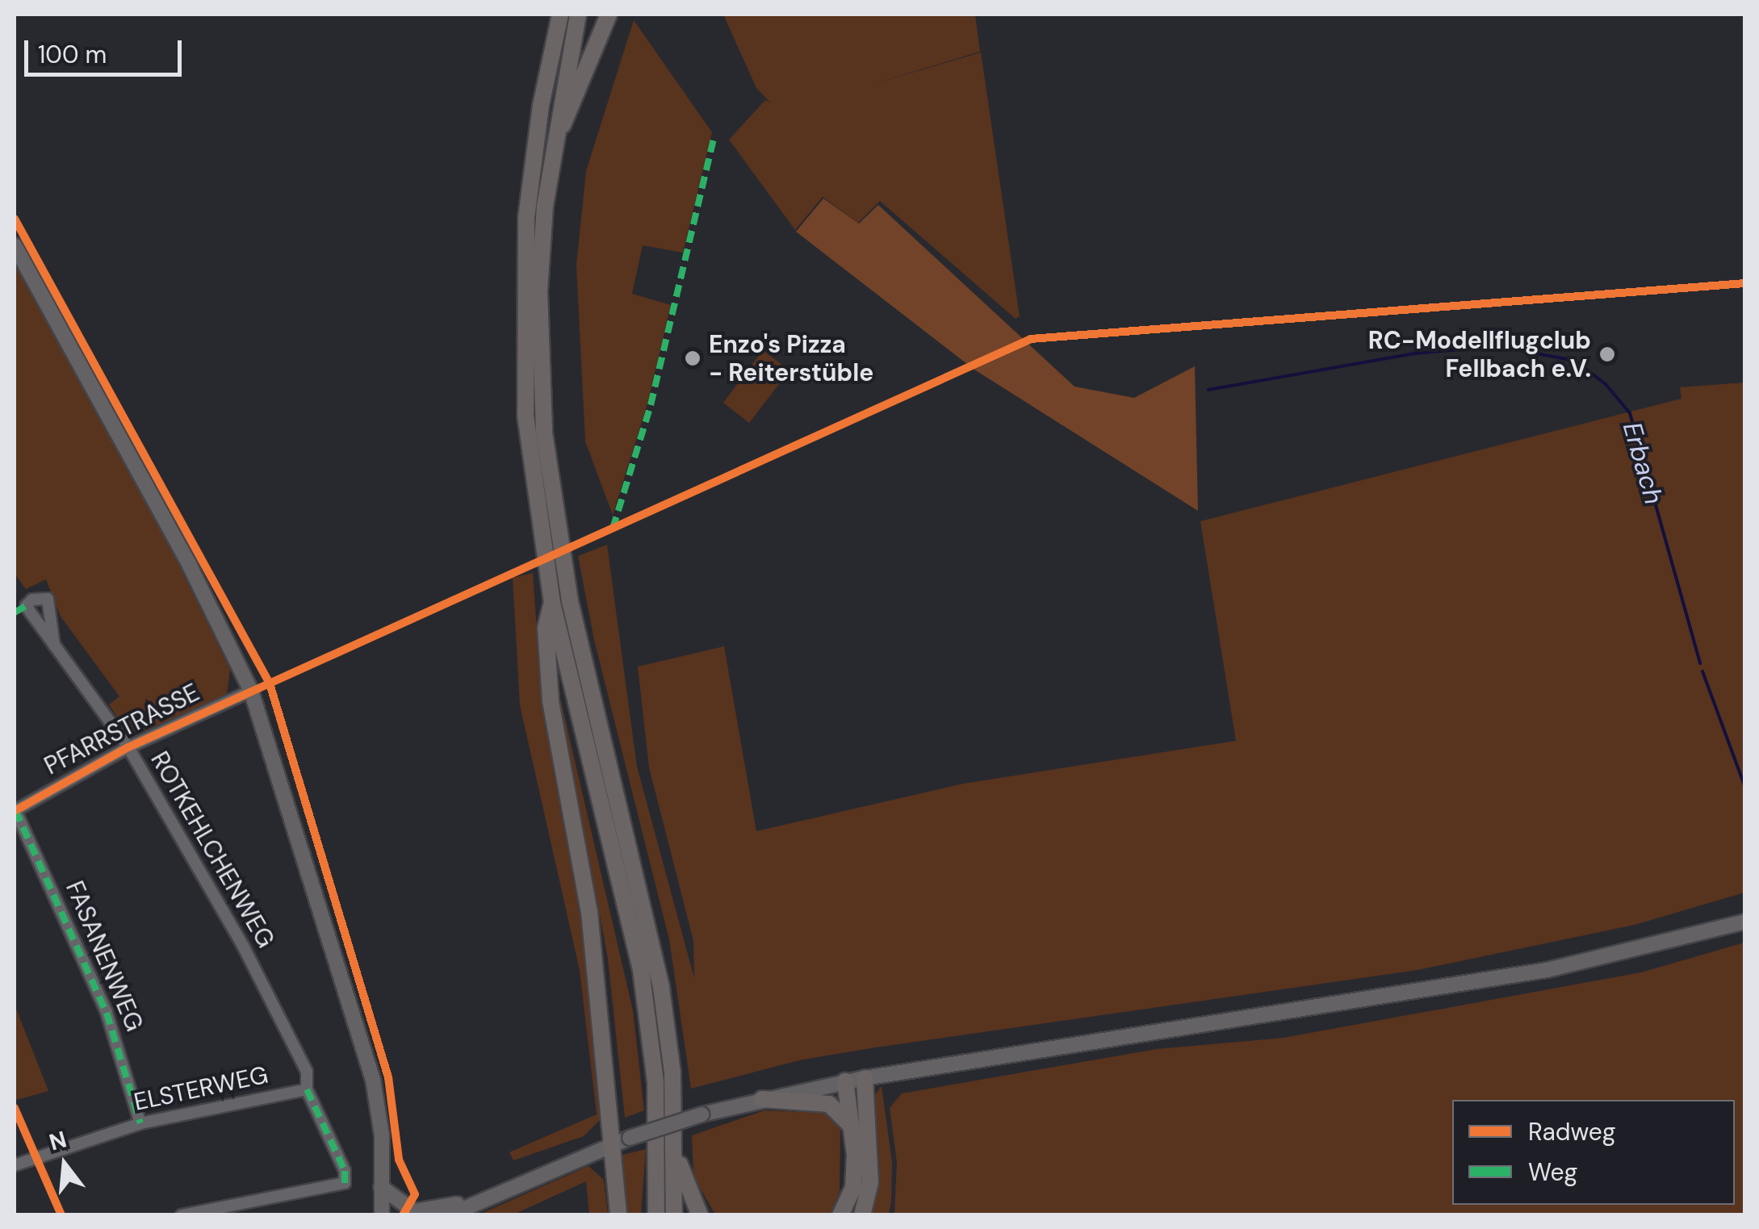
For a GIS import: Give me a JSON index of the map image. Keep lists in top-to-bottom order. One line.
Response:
{"streets":{"street":["PFARRSTRASSE","ROTKEHLCHENWEG","FASANENWEG","ELSTERWEG"]},"crossings":[["PFARRSTRASSE","ROTKEHLCHENWEG"],["PFARRSTRASSE","FASANENWEG"],["ROTKEHLCHENWEG","ELSTERWEG"],["FASANENWEG","ELSTERWEG"]],"water":["Erbach"],"places":["RC-Modellflugclub Fellbach e.V.","Enzo's Pizza - Reiterstüble"],"legend":["Radweg","Weg"],"scale_bar":"100 m","north":"top"}
